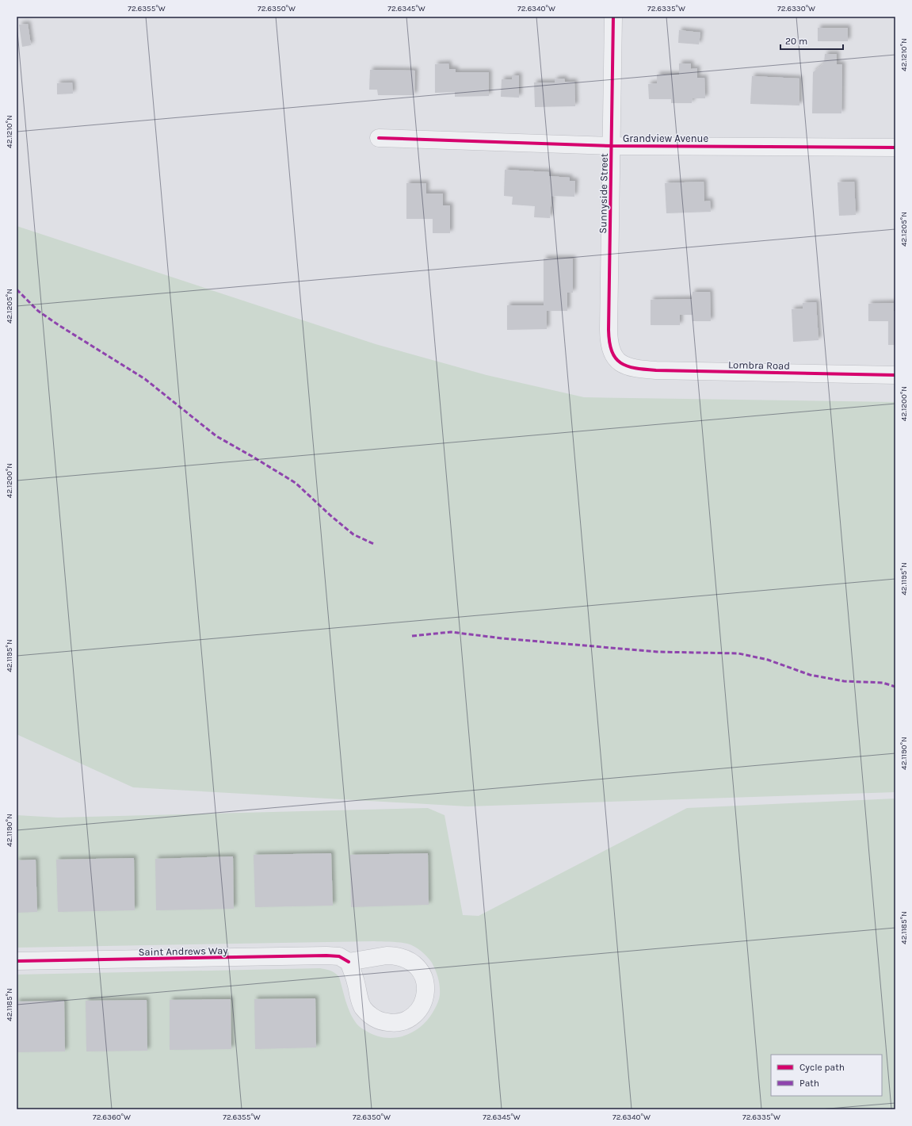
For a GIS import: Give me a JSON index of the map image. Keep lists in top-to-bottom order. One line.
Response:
{"streets":{"street":["Grandview Avenue","Sunnyside Street","Lombra Road","Saint Andrews Way"]},"crossings":[["Grandview Avenue","Sunnyside Street"],["Sunnyside Street","Lombra Road"]],"legend":["Cycle path","Path"],"scale_bar":"20 m","coordinates":["72.6355°W","72.6350°W","72.6345°W","72.6340°W","72.6335°W","72.6330°W","42.1210°N","42.1205°N","42.1200°N","42.1195°N","42.1190°N","42.1185°N","72.6360°W"]}
